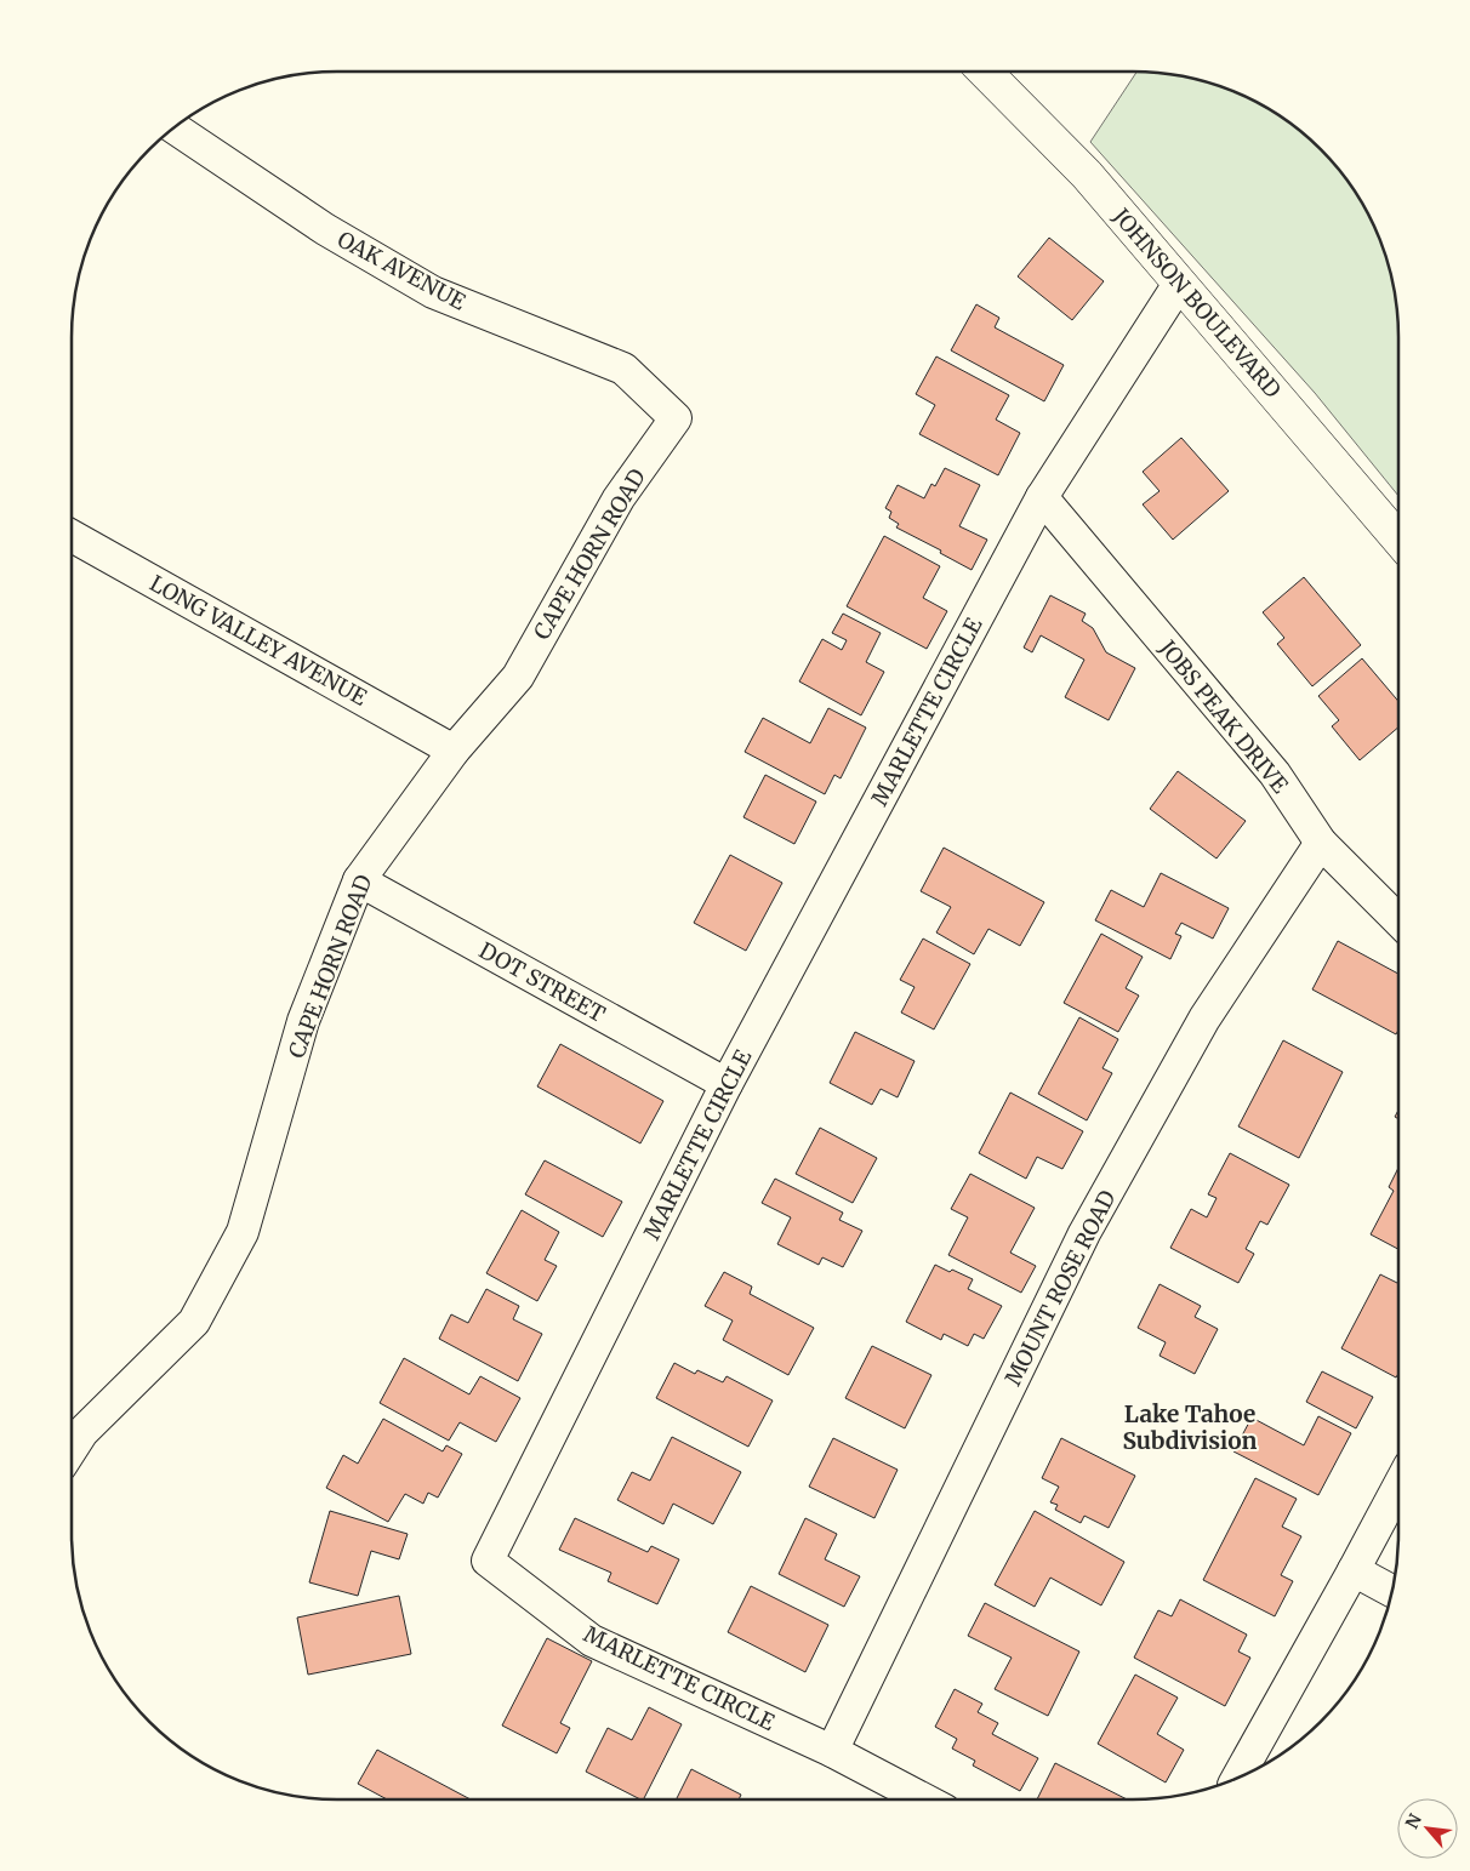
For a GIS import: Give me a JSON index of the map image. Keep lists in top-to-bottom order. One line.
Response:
{"streets":{"street":["OAK AVENUE","JOHNSON BOULEVARD","CAPE HORN ROAD","LONG VALLEY AVENUE","MARLETTE CIRCLE","JOBS PEAK DRIVE","DOT STREET","MOUNT ROSE ROAD"]},"crossings":[["OAK AVENUE","CAPE HORN ROAD"],["JOHNSON BOULEVARD","MARLETTE CIRCLE"],["CAPE HORN ROAD","LONG VALLEY AVENUE"],["CAPE HORN ROAD","DOT STREET"],["MARLETTE CIRCLE","JOBS PEAK DRIVE"],["MARLETTE CIRCLE","DOT STREET"],["MARLETTE CIRCLE","MOUNT ROSE ROAD"],["JOBS PEAK DRIVE","MOUNT ROSE ROAD"]],"districts":["Lake Tahoe Subdivision"],"north":"top left"}
